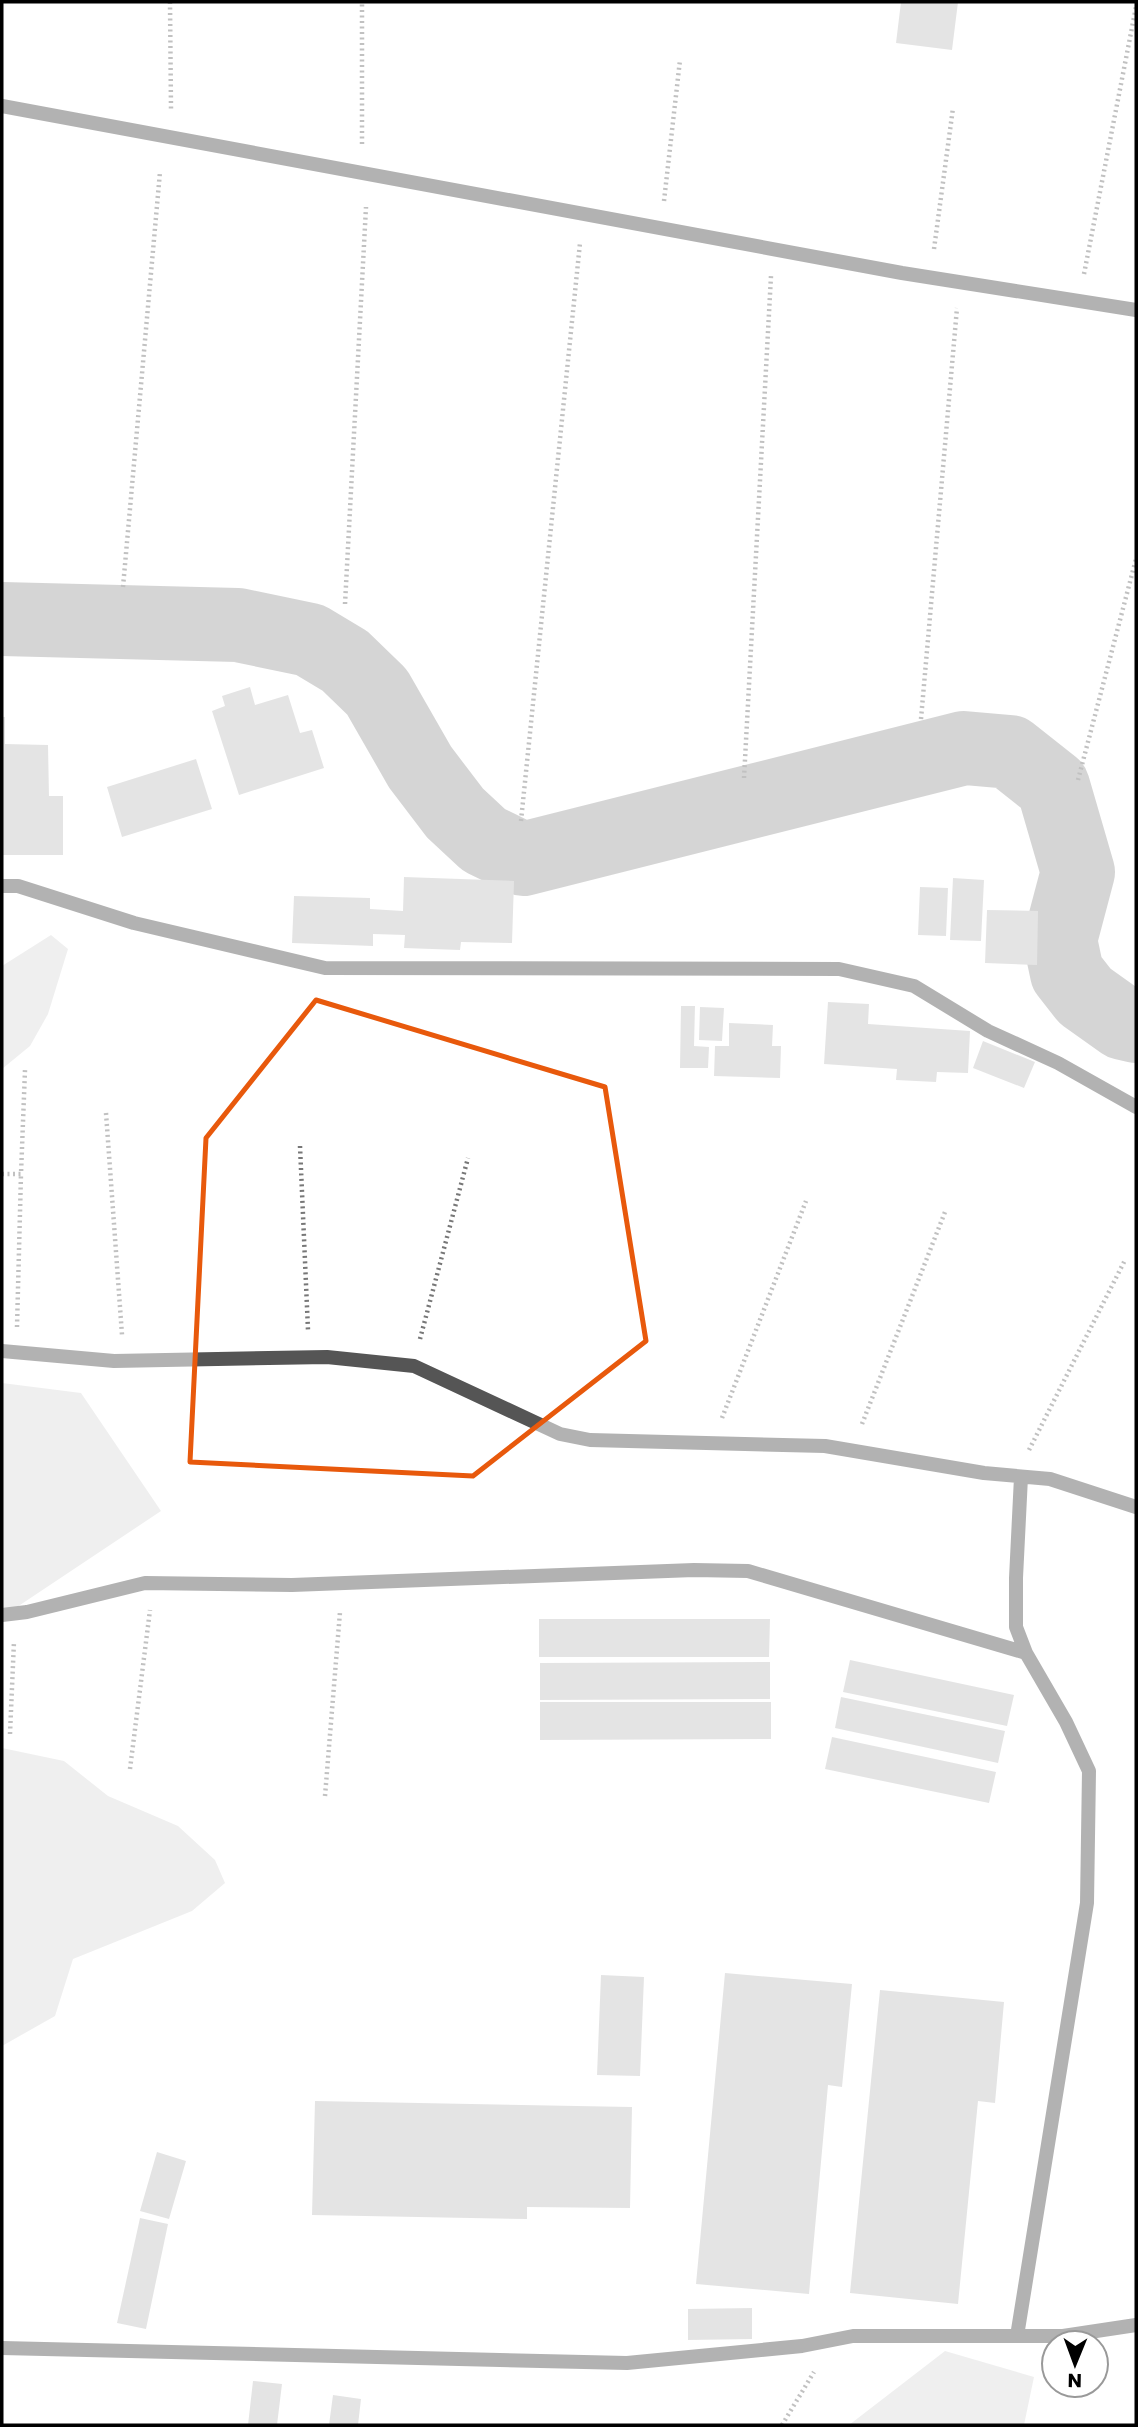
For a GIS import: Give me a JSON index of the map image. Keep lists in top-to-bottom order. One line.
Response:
{"north":"bottom"}
